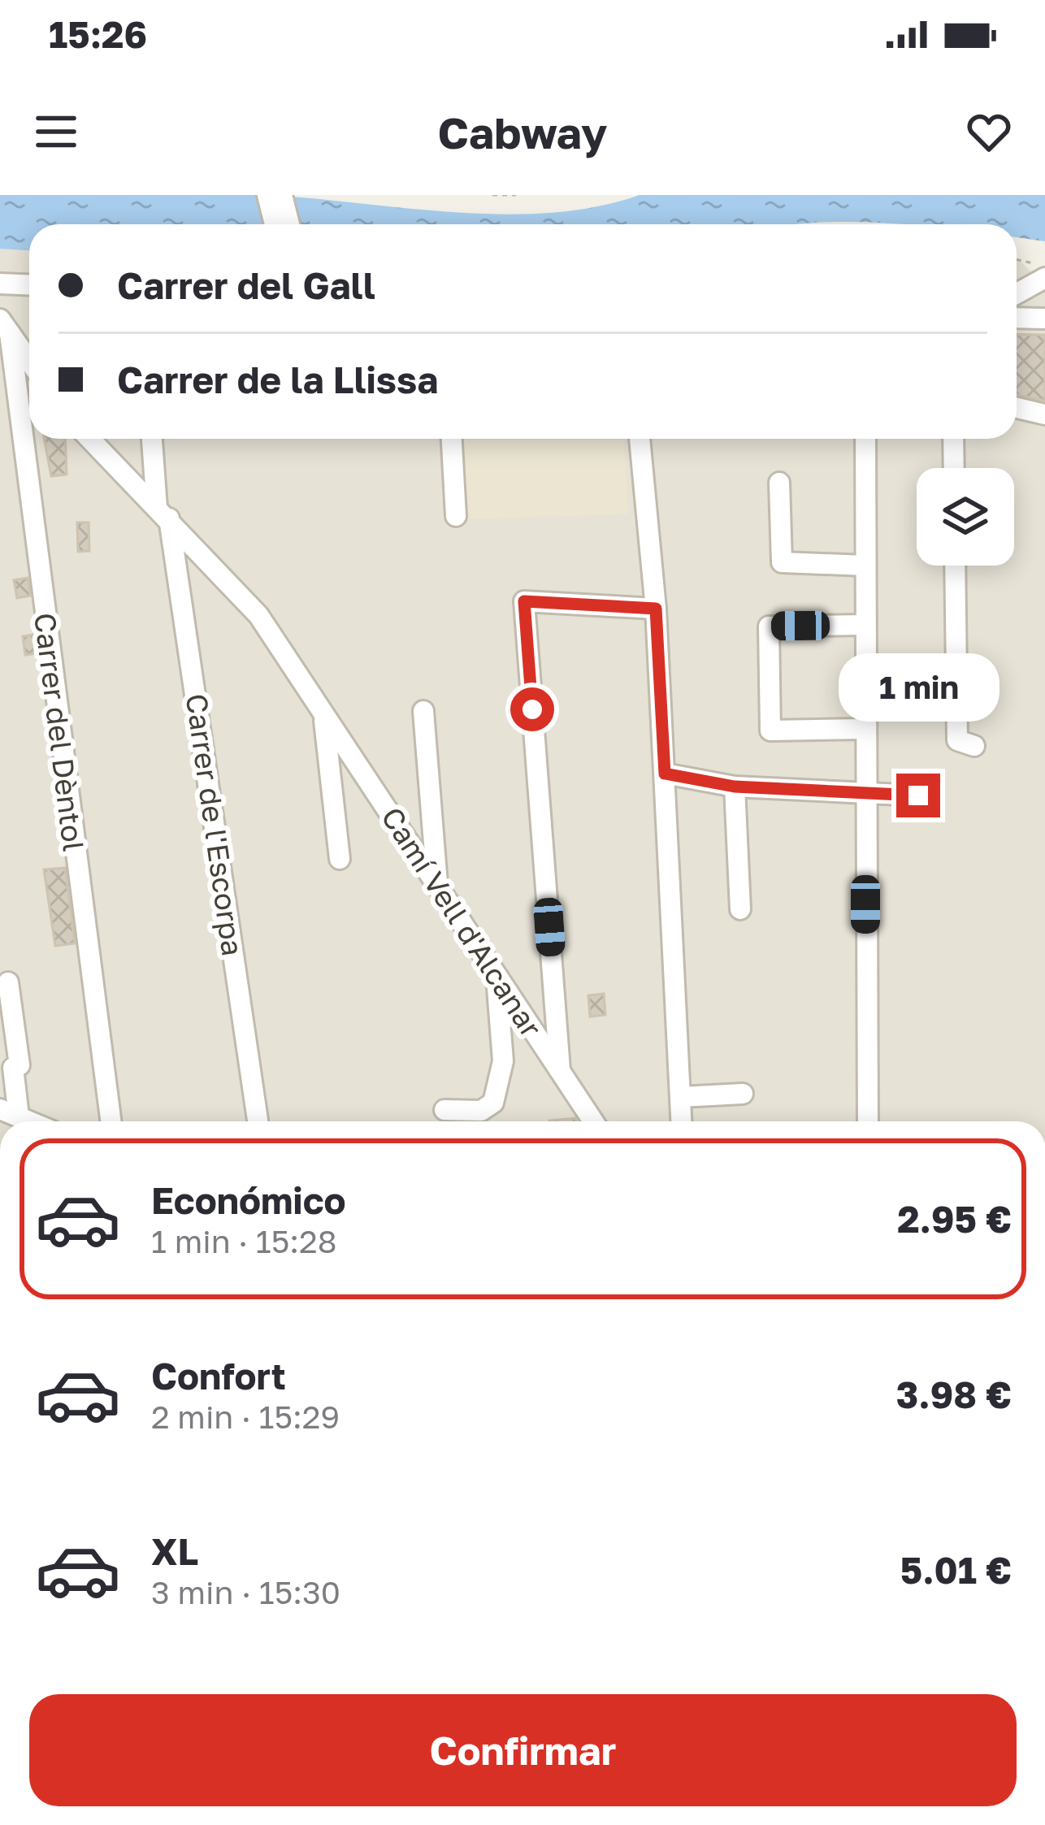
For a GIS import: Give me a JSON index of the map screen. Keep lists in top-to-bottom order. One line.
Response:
{"streets":{"street":["Carrer del Dèntol","Carrer de l'Escorpa","Camí Vell d'Alcanar"]},"crossings":[["Carrer de l'Escorpa","Camí Vell d'Alcanar"]],"page":{"status":"15:26","header":"Cabway","banner":["Carrer del Gall","Carrer de la Llissa"],"bubble":"1 min","list":[{"name":"Económico","note":"1 min · 15:28","value":"2.95 €"},{"name":"Confort","note":"2 min · 15:29","value":"3.98 €"},{"name":"XL","note":"3 min · 15:30","value":"5.01 €"}],"buttons":"Confirmar"}}
